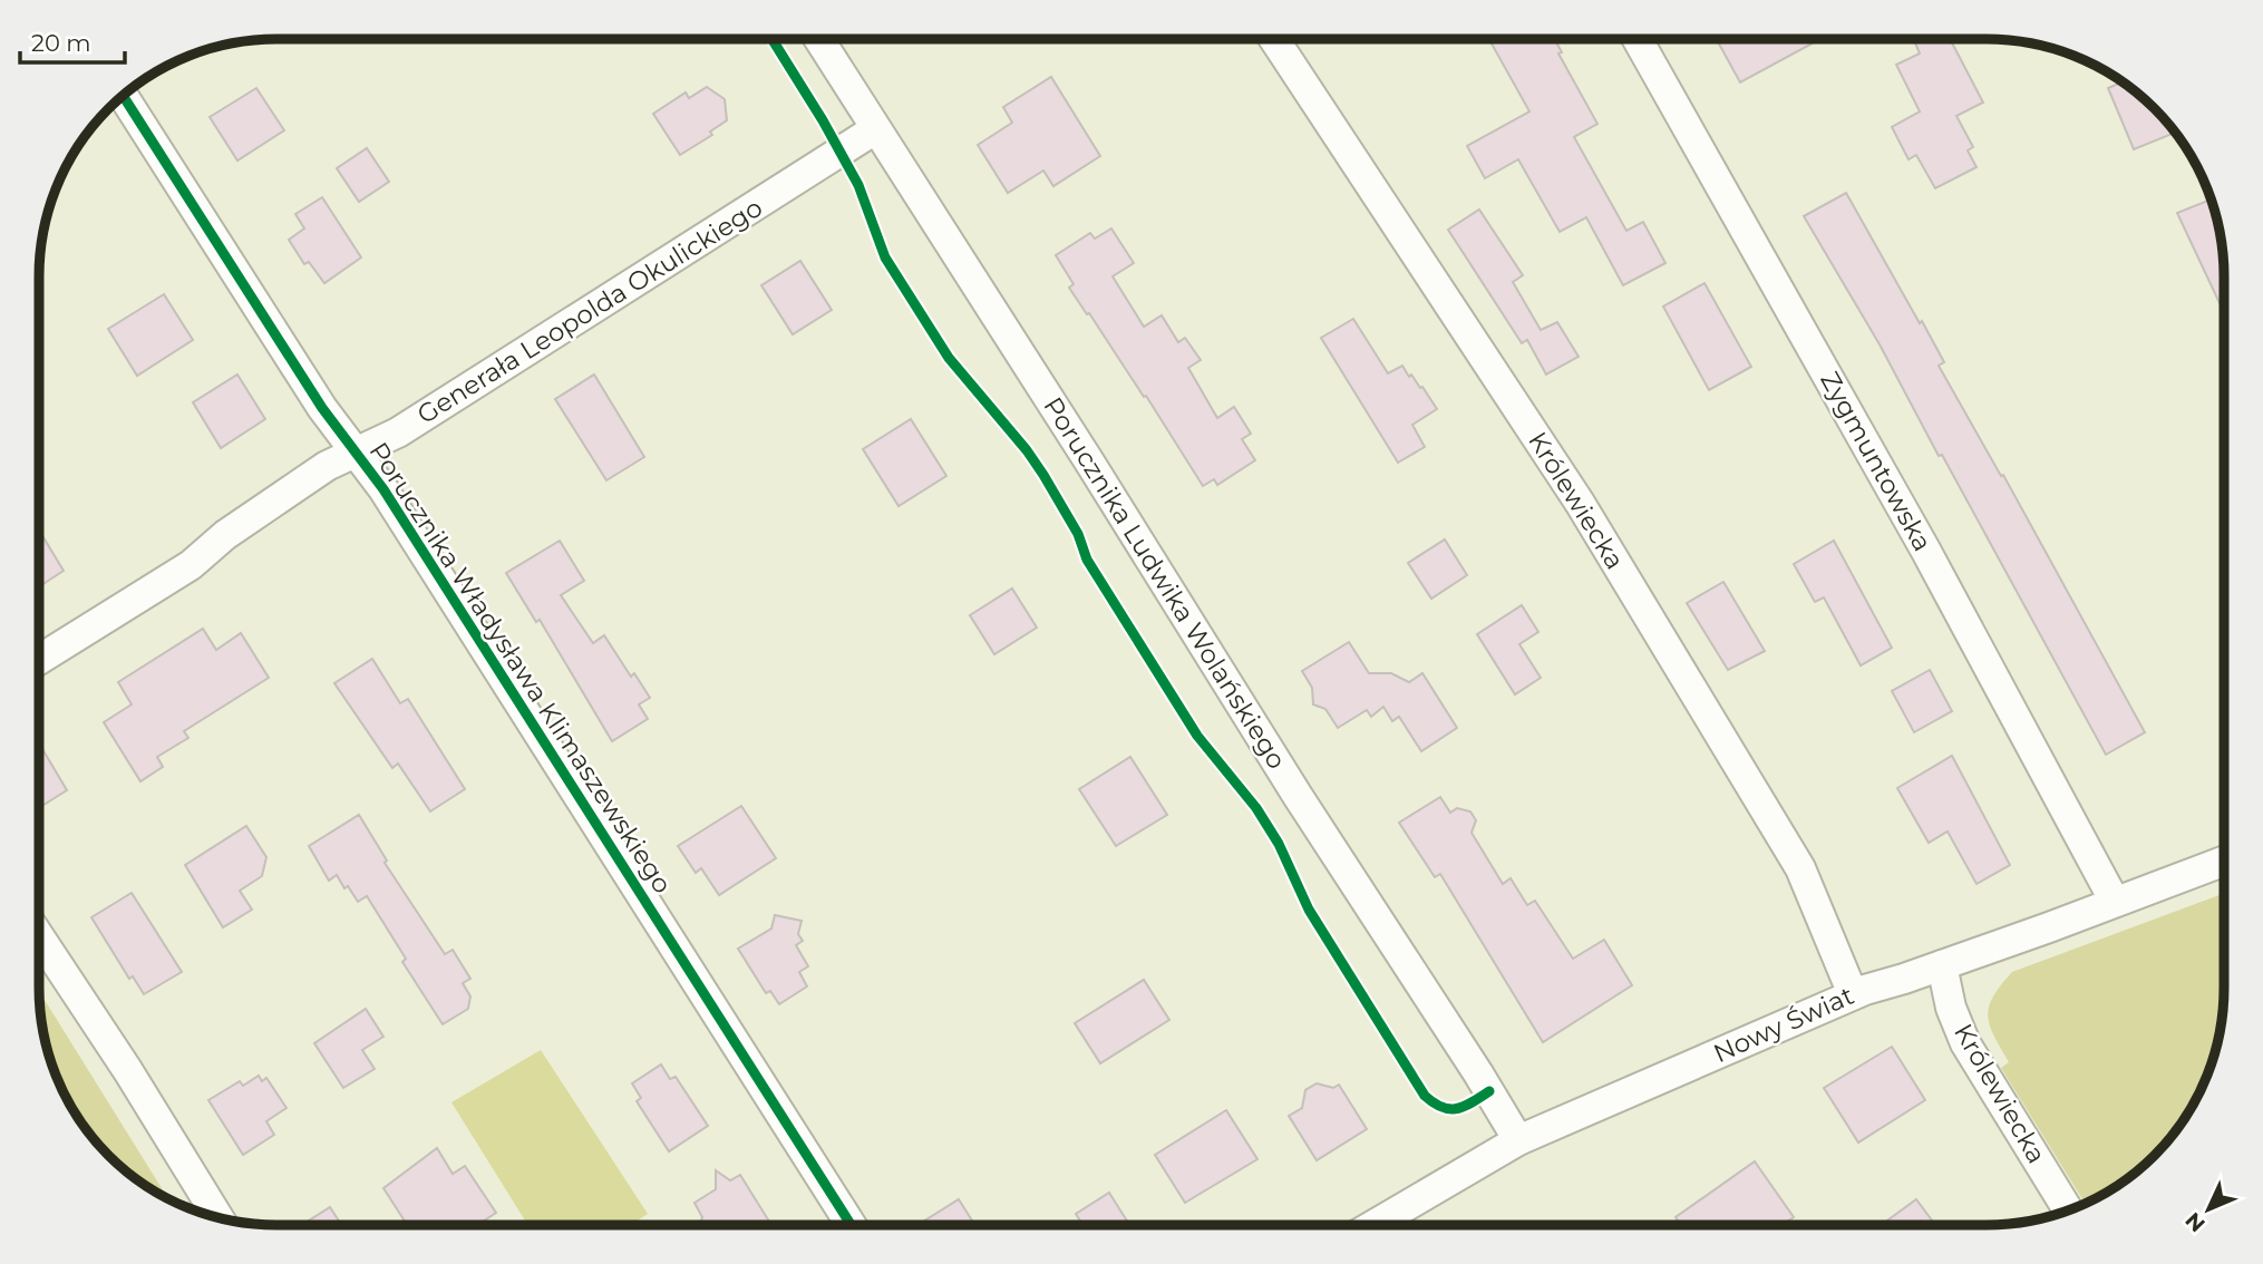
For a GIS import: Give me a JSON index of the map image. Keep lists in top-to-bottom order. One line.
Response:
{"streets":{"street":["Generała Leopolda Okulickiego","Zygmuntowska","Królewiecka","Porucznika Ludwika Wolańskiego","Porucznika Władysława Klimaszewskiego","Nowy Świat"]},"crossings":[["Generała Leopolda Okulickiego","Porucznika Ludwika Wolańskiego"],["Generała Leopolda Okulickiego","Porucznika Władysława Klimaszewskiego"],["Zygmuntowska","Nowy Świat"],["Królewiecka","Nowy Świat"],["Porucznika Ludwika Wolańskiego","Nowy Świat"]],"scale_bar":"20 m","north":"bottom left"}
